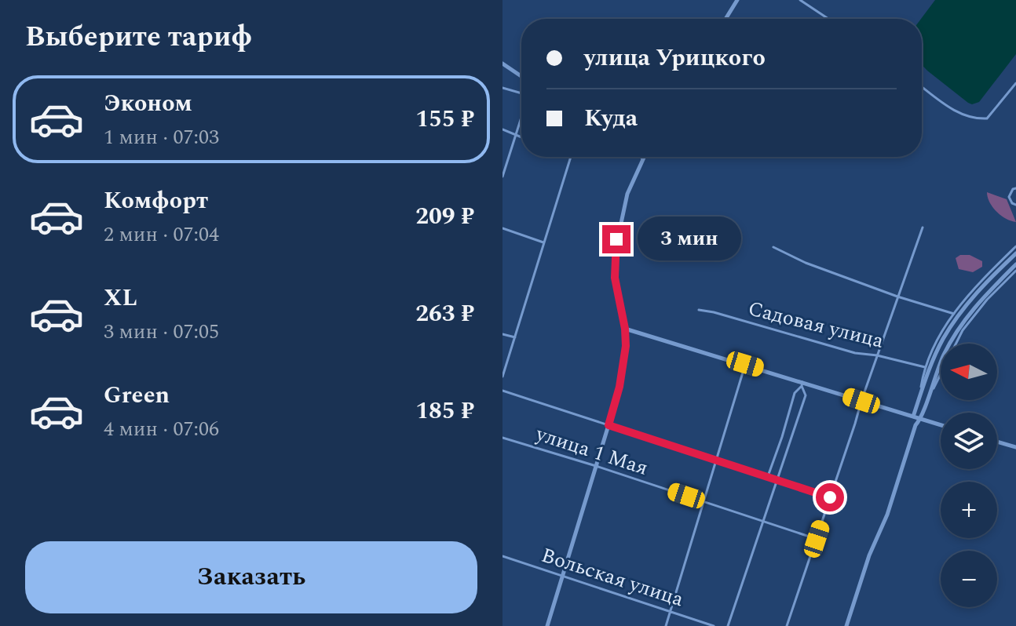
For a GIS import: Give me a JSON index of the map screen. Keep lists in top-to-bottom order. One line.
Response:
{"streets":{"street":["Садовая улица","улица 1 Мая","Вольская улица"]},"north":"left","page":{"heading":"Выберите тариф","banner":["улица Урицкого","Куда"],"list":[{"name":"Эконом","note":"1 мин · 07:03","value":"155 ₽"},{"name":"Комфорт","note":"2 мин · 07:04","value":"209 ₽"},{"name":"XL","note":"3 мин · 07:05","value":"263 ₽"},{"name":"Green","note":"4 мин · 07:06","value":"185 ₽"}],"bubble":"3 мин","map_buttons":["+","−"],"buttons":"Заказать"}}
